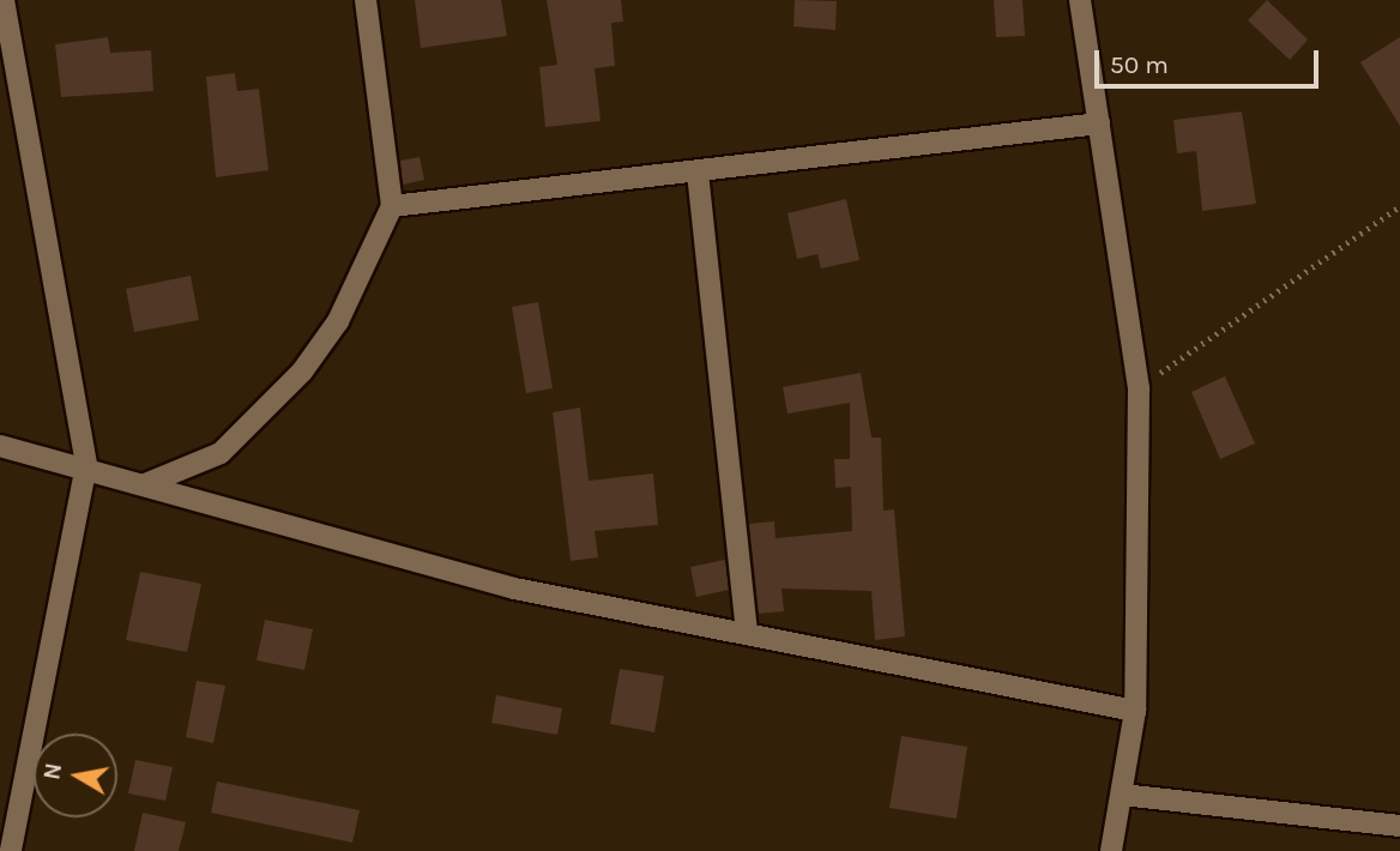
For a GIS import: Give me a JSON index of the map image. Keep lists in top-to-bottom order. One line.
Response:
{"scale_bar":"50 m","north":"left"}
